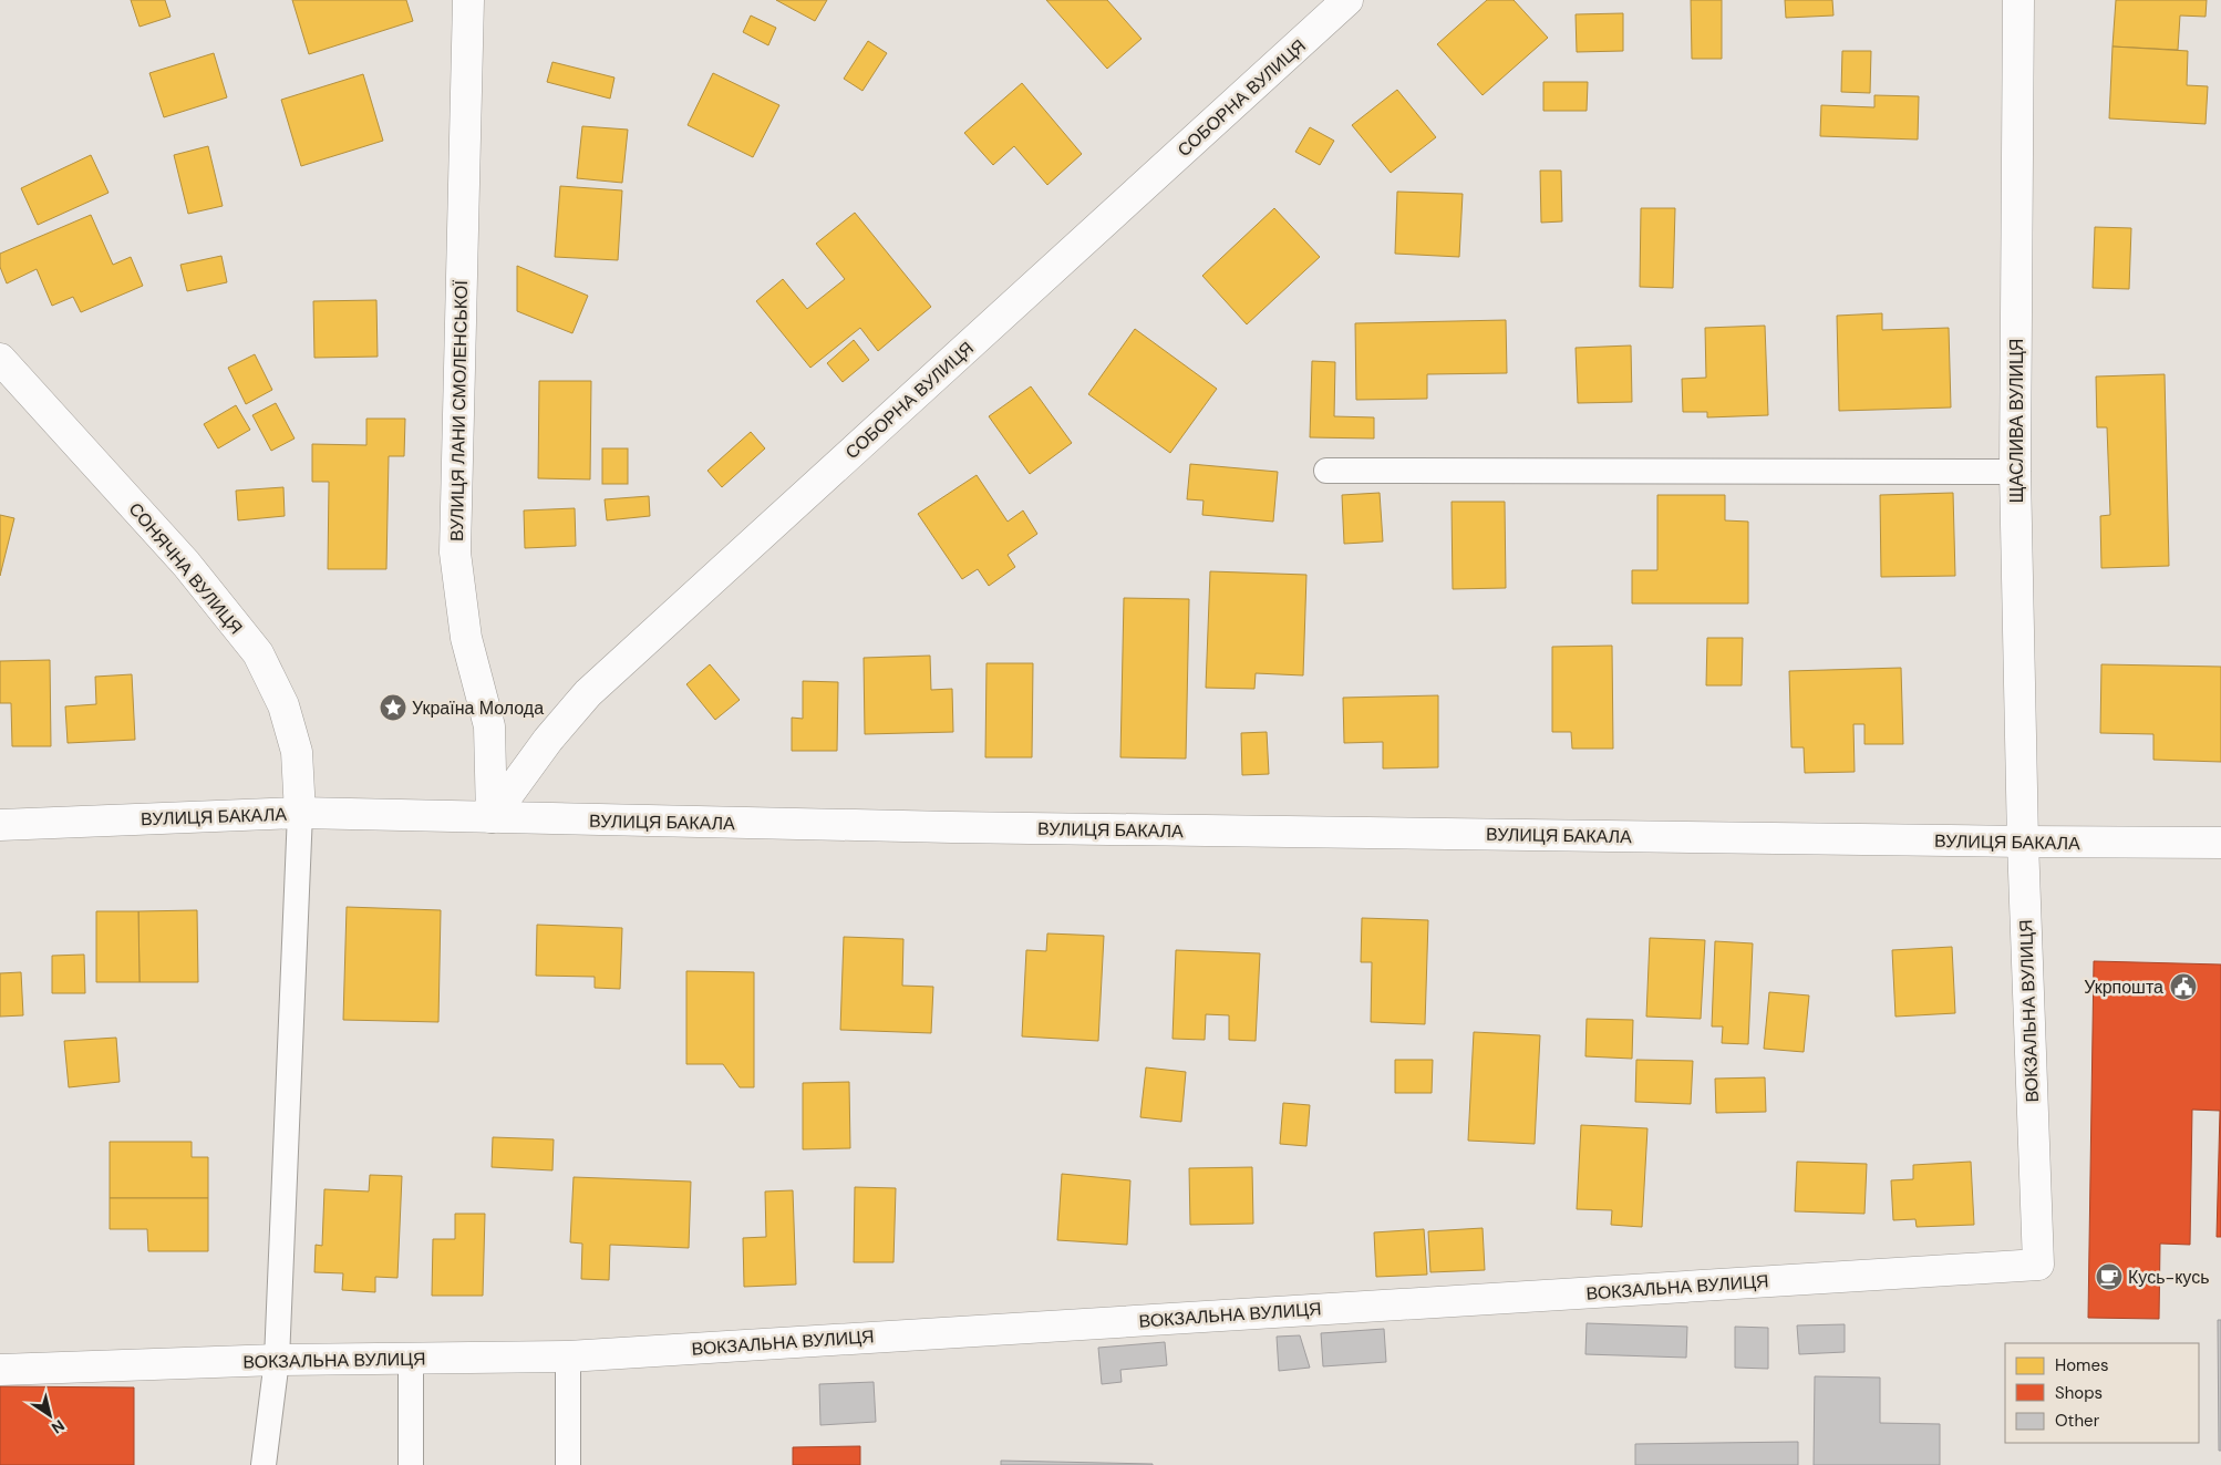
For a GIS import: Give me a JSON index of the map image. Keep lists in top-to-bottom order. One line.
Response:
{"streets":{"street":["СОБОРНА ВУЛИЦЯ","ВУЛИЦЯ ЛАНИ СМОЛЕНСЬКОЇ","ЩАСЛИВА ВУЛИЦЯ","СОНЯЧНА ВУЛИЦЯ","ВУЛИЦЯ БАКАЛА","ВОКЗАЛЬНА ВУЛИЦЯ"]},"crossings":[["СОБОРНА ВУЛИЦЯ","ВУЛИЦЯ ЛАНИ СМОЛЕНСЬКОЇ"],["СОБОРНА ВУЛИЦЯ","ВУЛИЦЯ БАКАЛА"],["ВУЛИЦЯ ЛАНИ СМОЛЕНСЬКОЇ","ВУЛИЦЯ БАКАЛА"],["ЩАСЛИВА ВУЛИЦЯ","ВУЛИЦЯ БАКАЛА"],["ЩАСЛИВА ВУЛИЦЯ","ВОКЗАЛЬНА ВУЛИЦЯ"],["СОНЯЧНА ВУЛИЦЯ","ВУЛИЦЯ БАКАЛА"],["ВУЛИЦЯ БАКАЛА","ВОКЗАЛЬНА ВУЛИЦЯ"]],"places":{"place":["Україна Молода"],"public building":["Укрпошта"],"cafe":["Кусь-кусь"]},"legend":["Homes","Shops","Other"],"north":"bottom right"}
